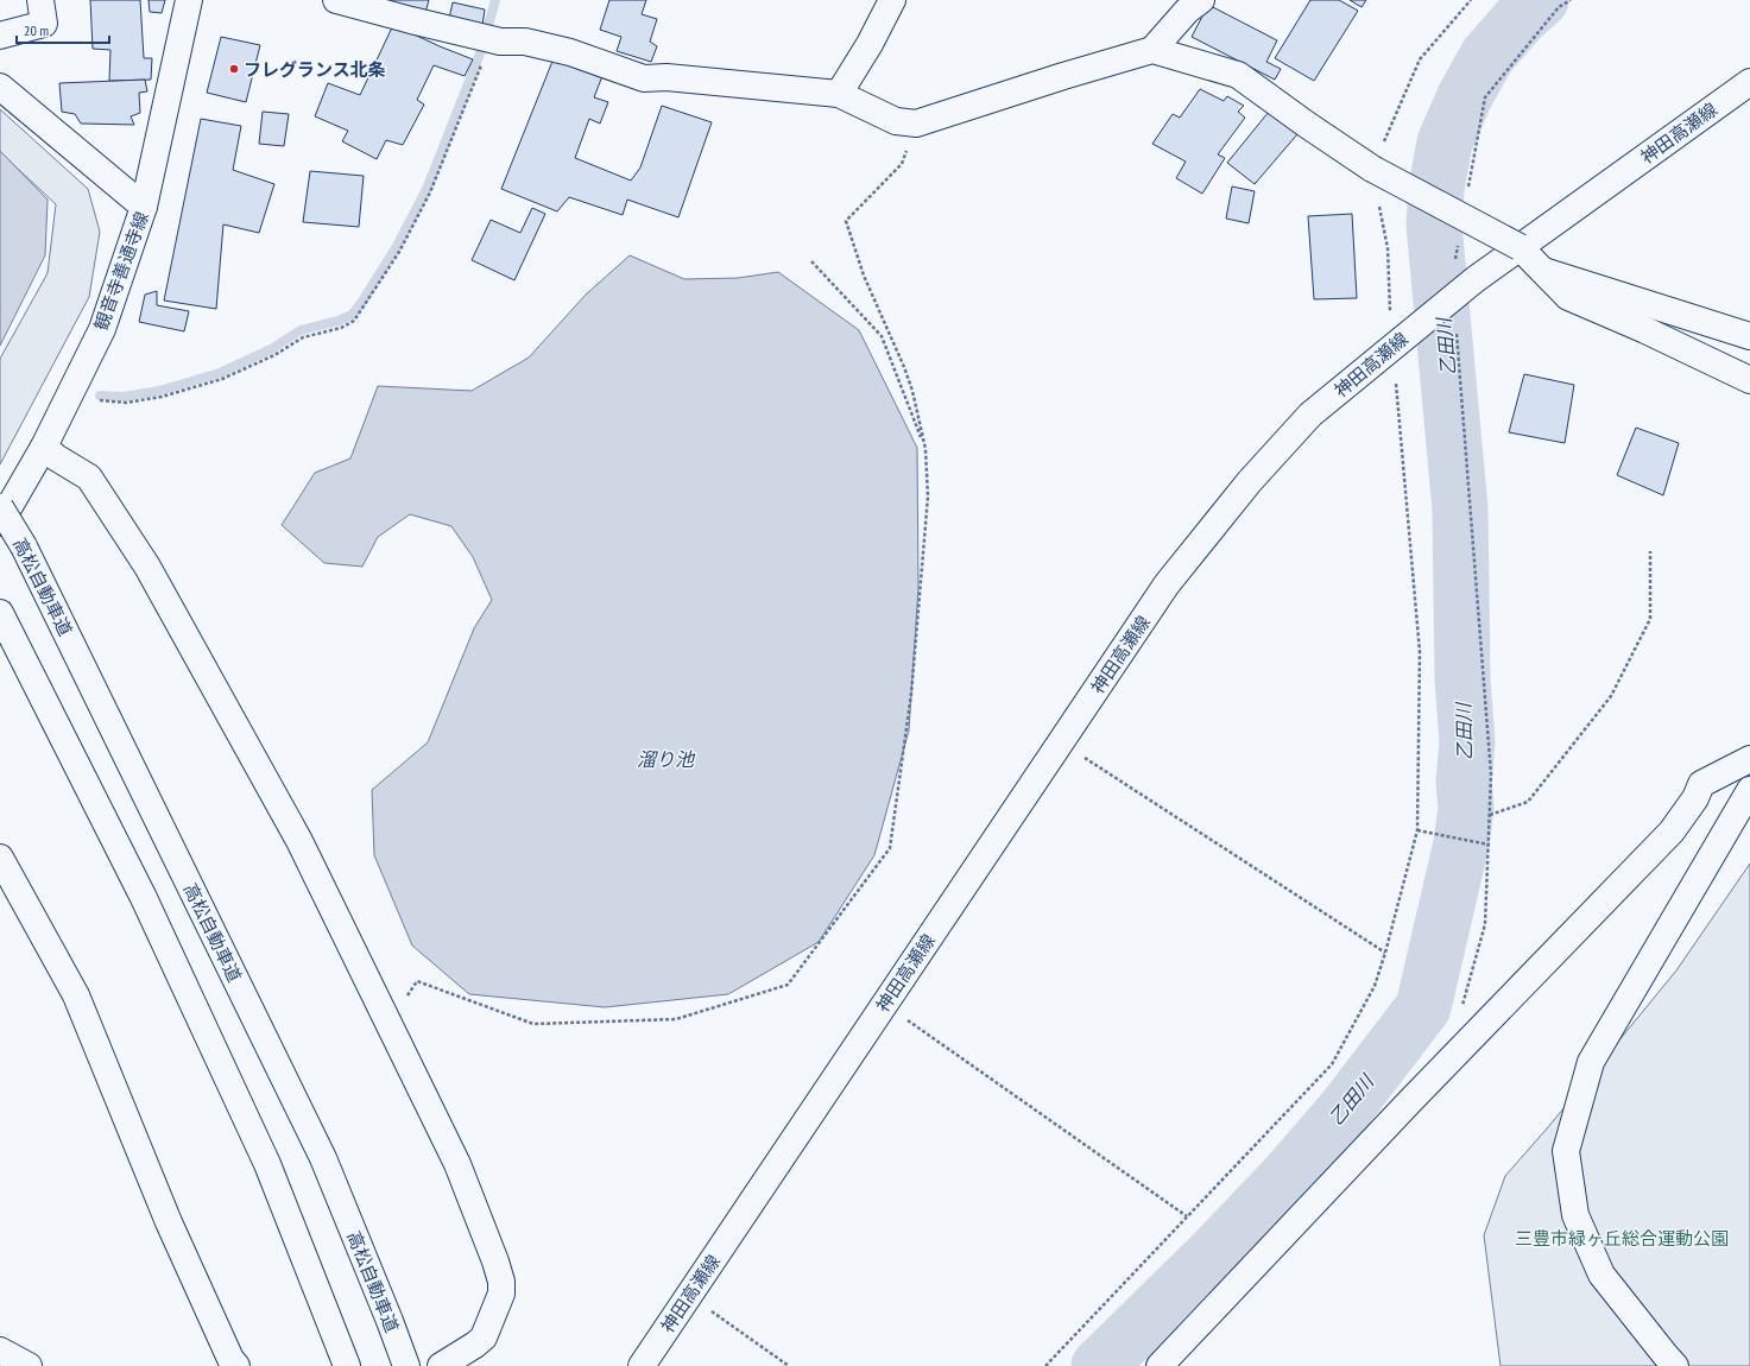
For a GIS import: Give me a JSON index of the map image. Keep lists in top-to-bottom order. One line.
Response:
{"streets":{"main road":["神田高瀬線","観音寺善通寺線","高松自動車道"]},"water":["乙田川","溜り池"],"parks":["三豊市緑ヶ丘総合運動公園"],"places":["フレグランス北条"],"scale_bar":"20 m"}
